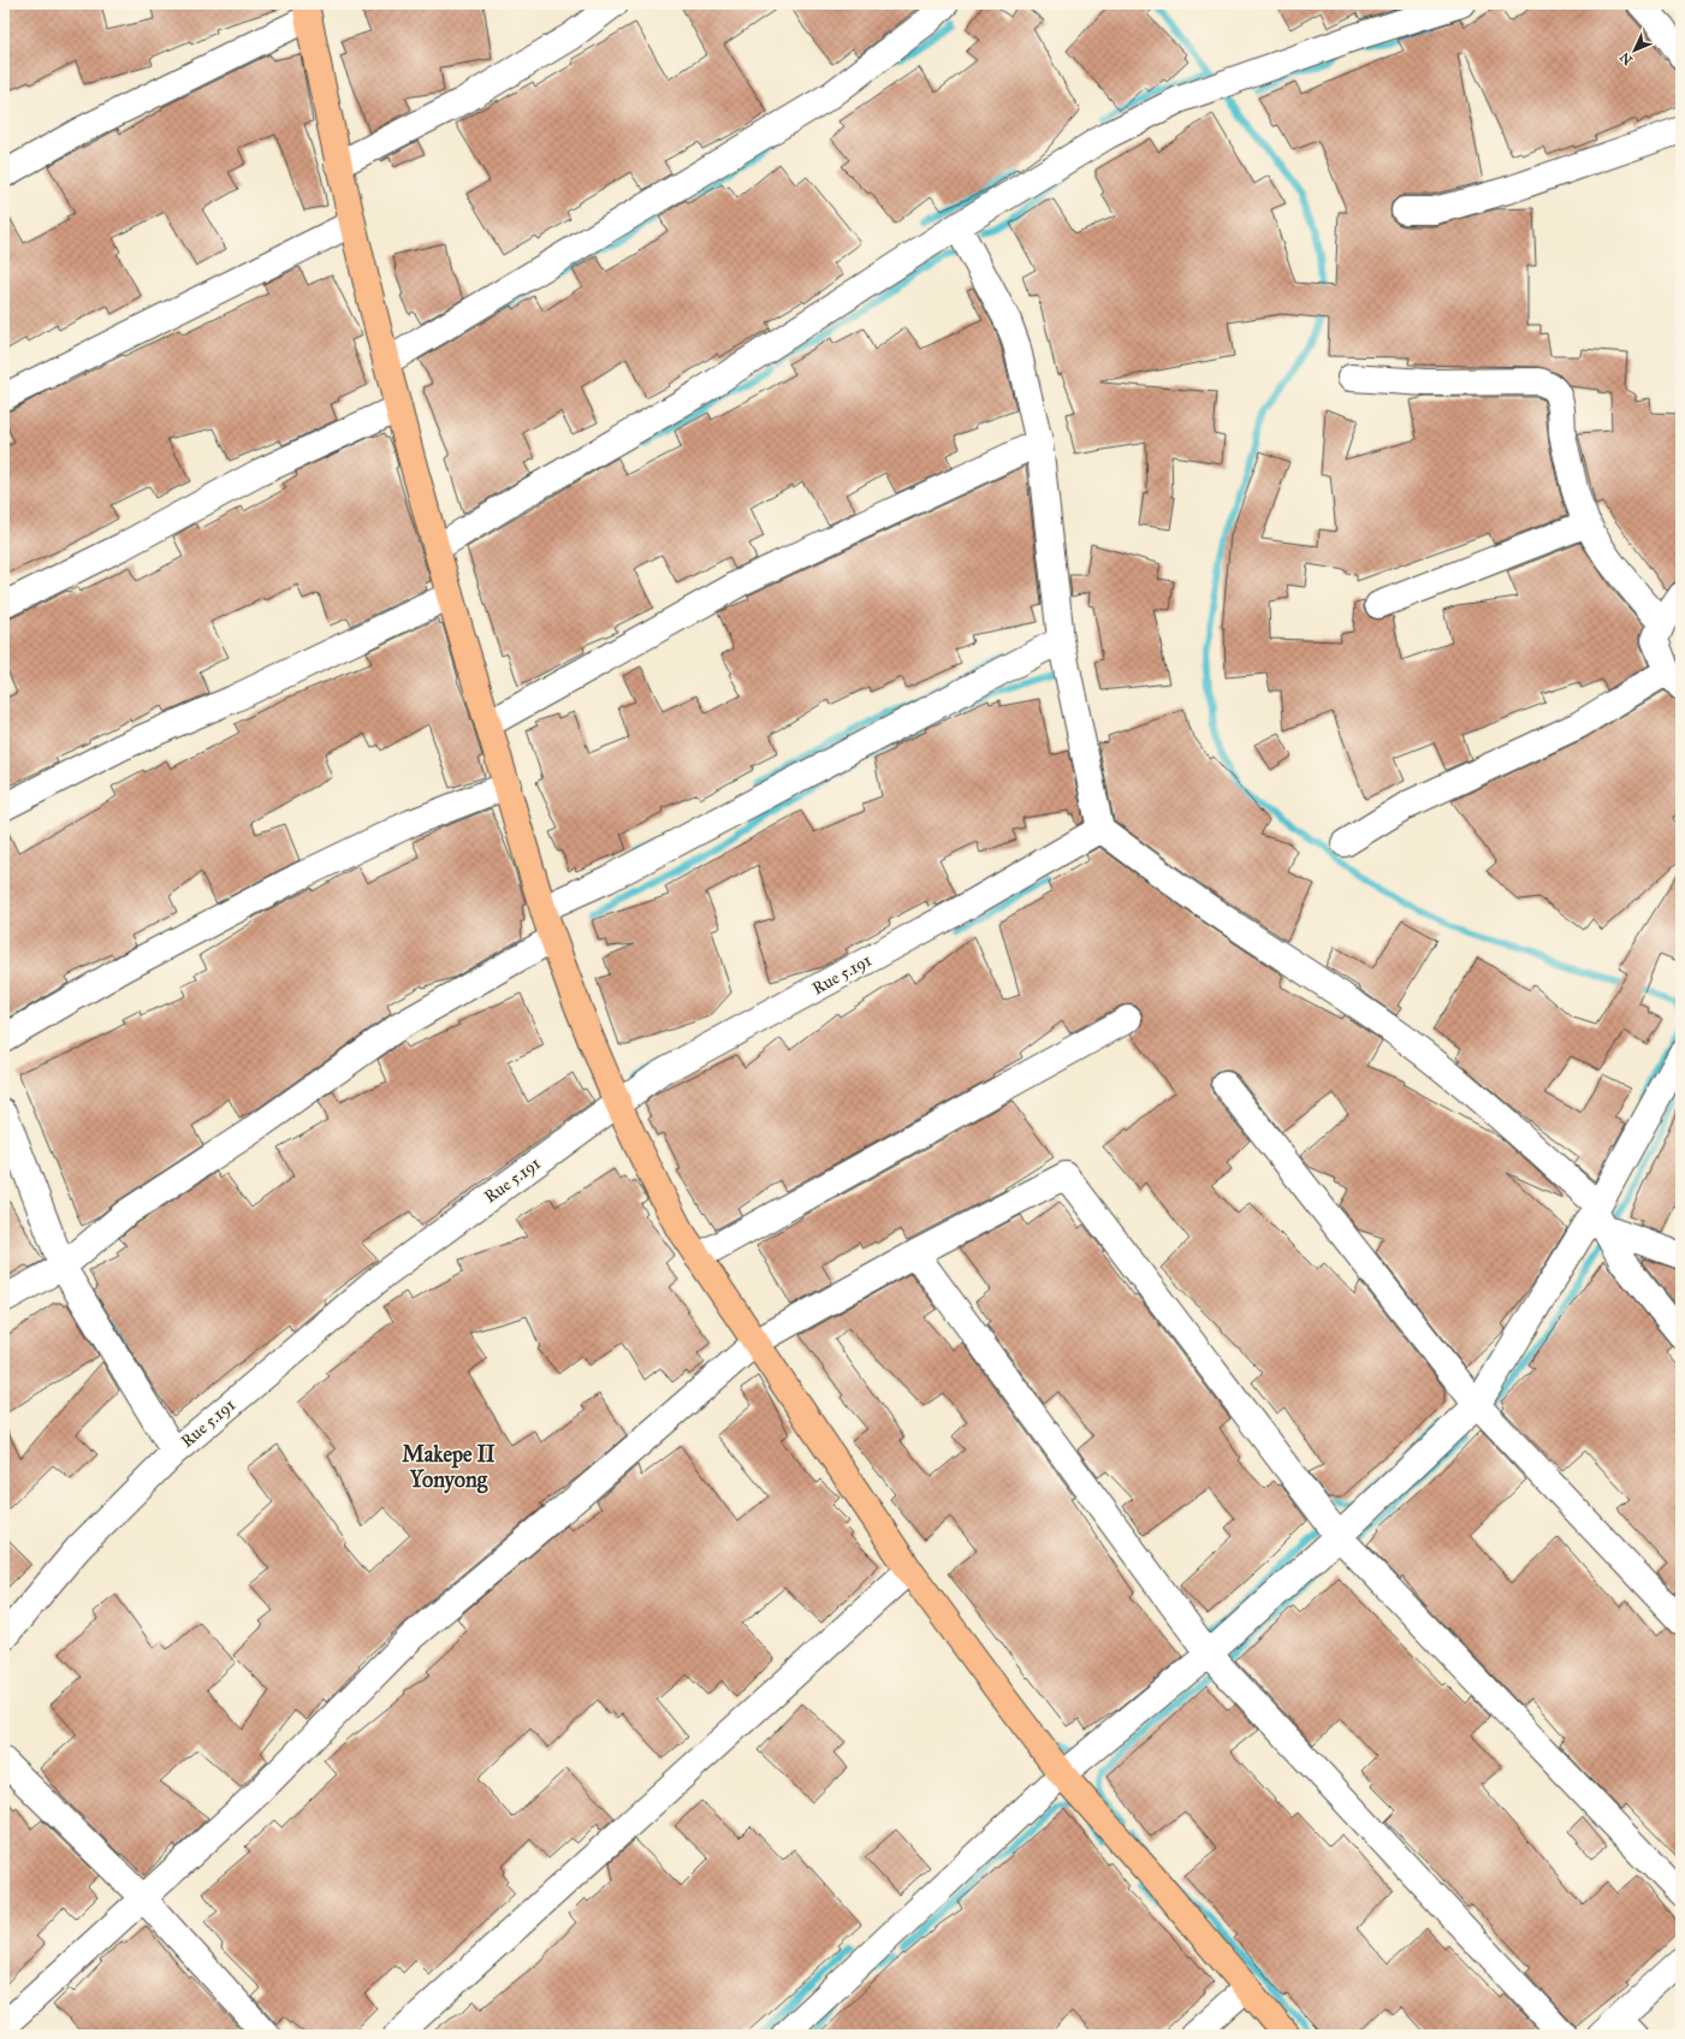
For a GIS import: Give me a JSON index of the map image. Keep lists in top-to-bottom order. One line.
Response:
{"streets":{"street":["Rue 5.191"]},"districts":["Makepe II Yonyong"],"north":"bottom left"}
